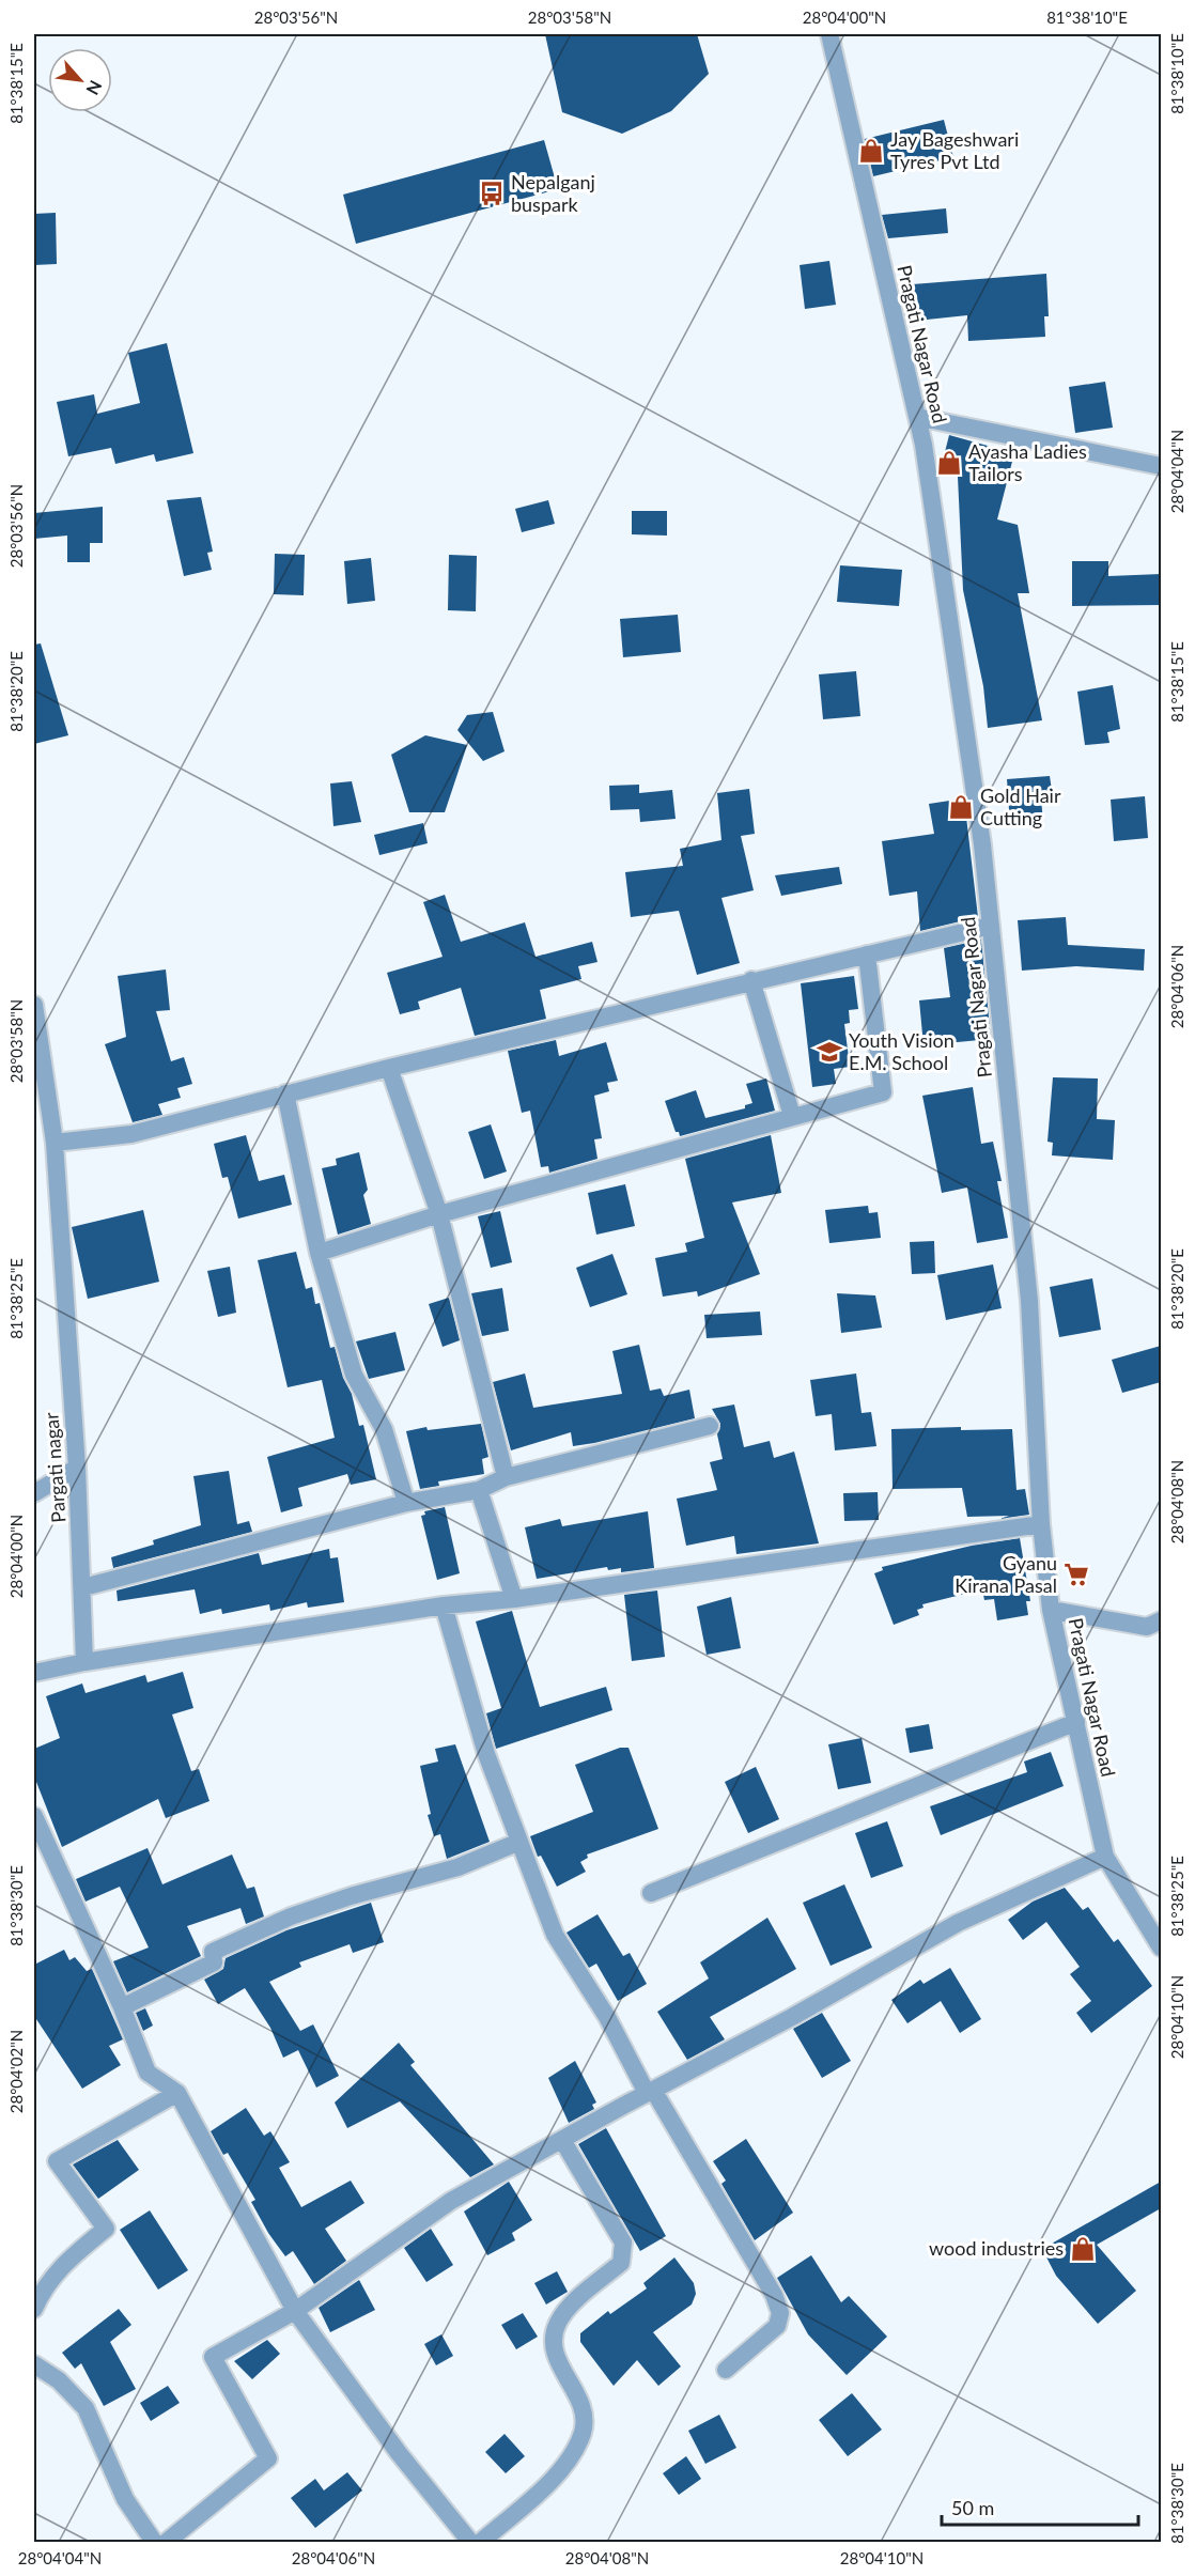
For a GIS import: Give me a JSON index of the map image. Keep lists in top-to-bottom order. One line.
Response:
{"streets":{"street":["Pragati Nagar Road","Pargati nagar"]},"places":{"shop":["Jay Bageshwari Tyres Pvt Ltd","Ayasha Ladies Tailors","Gold Hair Cutting","wood industries"],"bus stop":["Nepalganj buspark"],"school or university":["Youth Vision E.M. School"],"supermarket":["Gyanu Kirana Pasal"]},"scale_bar":"50 m","north":"bottom right","coordinates":["28°03'56\"N","28°03'58\"N","28°04'00\"N","81°38'10\"E","81°38'15\"E","28°04'04\"N","81°38'20\"E","28°04'06\"N","81°38'25\"E","28°04'08\"N","81°38'30\"E","28°04'10\"N","28°04'02\"N"]}
